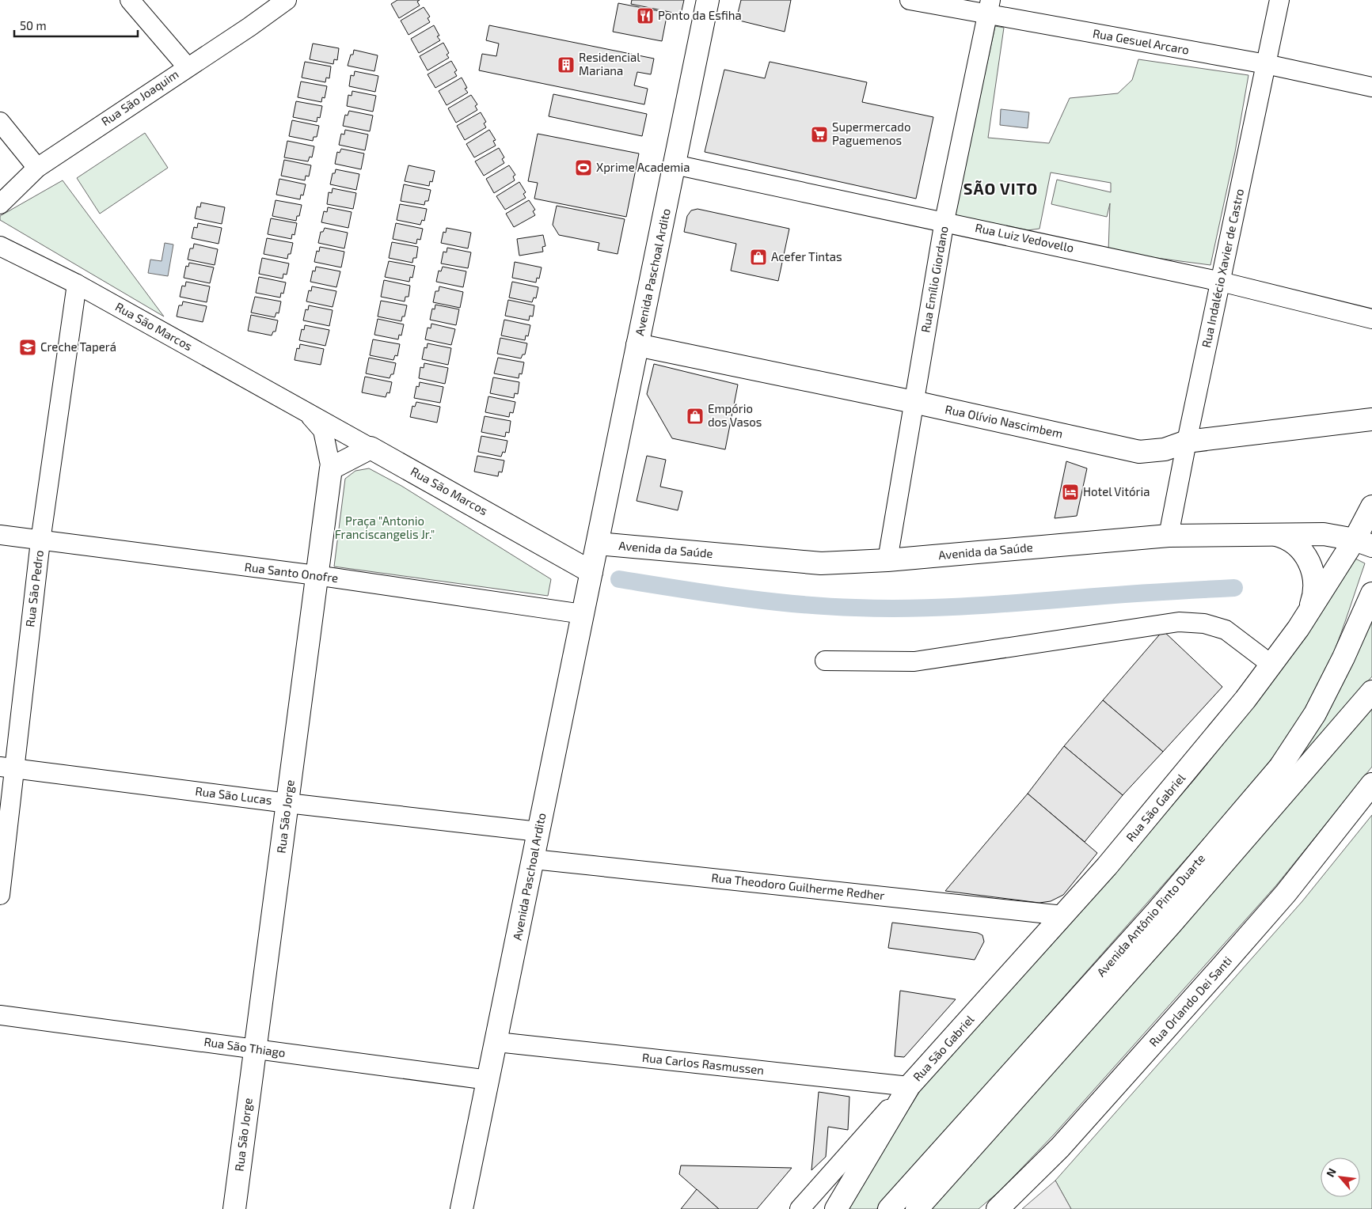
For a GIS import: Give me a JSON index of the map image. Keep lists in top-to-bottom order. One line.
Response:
{"streets":{"main road":["Avenida Paschoal Ardito","Rua São Marcos","Rua Olívio Nascimbem","Avenida da Saúde","Rua São Gabriel","Rua São Jorge","Avenida Antônio Pinto Duarte","Rua Orlando Dei Santi"],"street":["Rua Gesuel Arcaro","Rua São Joaquim","Rua Luiz Vedovello","Rua Indalécio Xavier de Castro","Rua Emílio Giordano","Rua Santo Onofre","Rua São Pedro","Rua São Lucas","Rua Theodoro Guilherme Redher","Rua São Thiago","Rua Carlos Rasmussen"]},"crossings":[["Rua Gesuel Arcaro","Rua Indalécio Xavier de Castro"],["Rua Gesuel Arcaro","Rua Emílio Giordano"],["Rua Luiz Vedovello","Rua Indalécio Xavier de Castro"],["Rua Luiz Vedovello","Avenida Paschoal Ardito"],["Rua Luiz Vedovello","Rua Emílio Giordano"],["Rua Indalécio Xavier de Castro","Rua Olívio Nascimbem"],["Rua Indalécio Xavier de Castro","Avenida da Saúde"],["Avenida Paschoal Ardito","Rua São Marcos"],["Avenida Paschoal Ardito","Rua Olívio Nascimbem"],["Avenida Paschoal Ardito","Avenida da Saúde"],["Avenida Paschoal Ardito","Rua Santo Onofre"],["Avenida Paschoal Ardito","Rua São Lucas"],["Avenida Paschoal Ardito","Rua Theodoro Guilherme Redher"],["Avenida Paschoal Ardito","Rua São Thiago"],["Avenida Paschoal Ardito","Rua Carlos Rasmussen"],["Rua Emílio Giordano","Rua Olívio Nascimbem"],["Rua Emílio Giordano","Avenida da Saúde"],["Rua São Marcos","Rua São Pedro"],["Rua São Marcos","Rua São Jorge"],["Avenida da Saúde","Rua São Gabriel"],["Rua Santo Onofre","Rua São Pedro"],["Rua Santo Onofre","Rua São Jorge"],["Rua São Pedro","Rua São Lucas"],["Rua São Lucas","Rua São Jorge"],["Rua São Gabriel","Rua Theodoro Guilherme Redher"],["Rua São Gabriel","Rua Carlos Rasmussen"],["Rua São Jorge","Rua São Thiago"]],"districts":["SÃO VITO"],"parks":["Praça \"Antonio Franciscangelis Jr.\""],"places":{"restaurant":["Ponto da Esfiha"],"building":["Residencial Mariana"],"supermarket":["Supermercado Paguemenos"],"sports":["Xprime Academia"],"shop":["Acefer Tintas","Empório dos Vasos"],"school or university":["Creche Taperá"],"hotel":["Hotel Vitória"]},"scale_bar":"50 m","north":"top left"}
